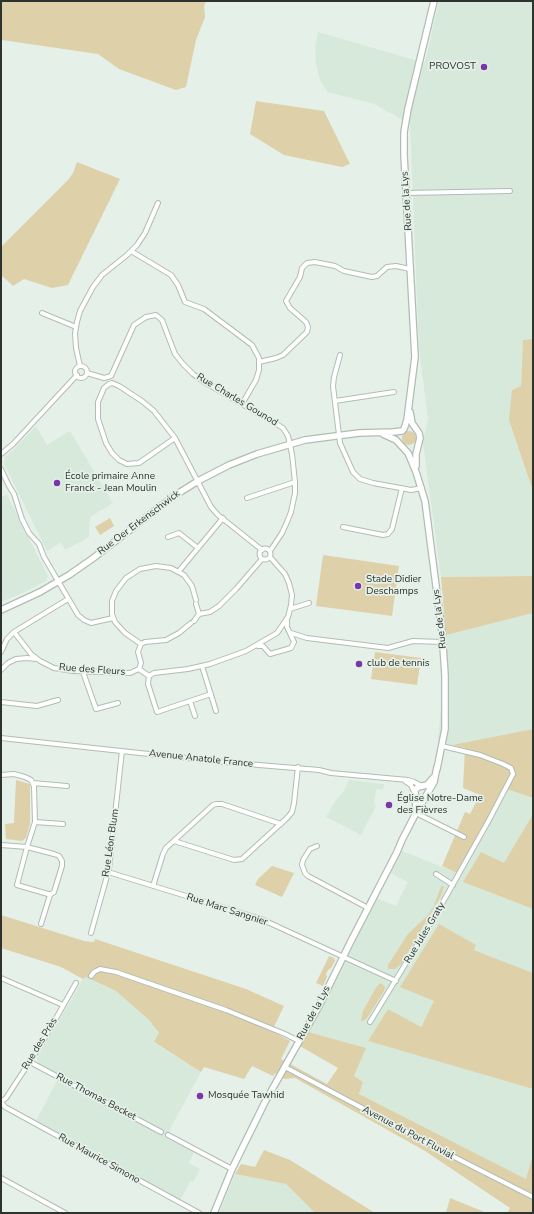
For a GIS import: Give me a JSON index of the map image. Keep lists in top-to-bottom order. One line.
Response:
{"streets":{"main road":["Rue de la Lys","Rue Oer Erkenschwick"],"street":["Rue Charles Gounod","Rue des Fleurs","Avenue Anatole France","Rue Léon Blum","Rue Marc Sangnier","Rue Jules Graty","Rue des Près","Rue Thomas Becket","Avenue du Port Fluvial","Rue Maurice Simono"]},"crossings":[["Rue de la Lys","Rue Oer Erkenschwick"],["Rue de la Lys","Avenue Anatole France"],["Rue de la Lys","Rue Marc Sangnier"],["Rue de la Lys","Rue Jules Graty"],["Rue de la Lys","Avenue du Port Fluvial"],["Rue Charles Gounod","Rue Oer Erkenschwick"],["Avenue Anatole France","Rue Léon Blum"],["Rue Léon Blum","Rue Marc Sangnier"],["Rue des Près","Rue Thomas Becket"],["Rue des Près","Rue Maurice Simono"]],"places":["PROVOST","École primaire Anne Franck - Jean Moulin","Stade Didier Deschamps","club de tennis","Église Notre-Dame des Fièvres","Mosquée Tawhid"]}
